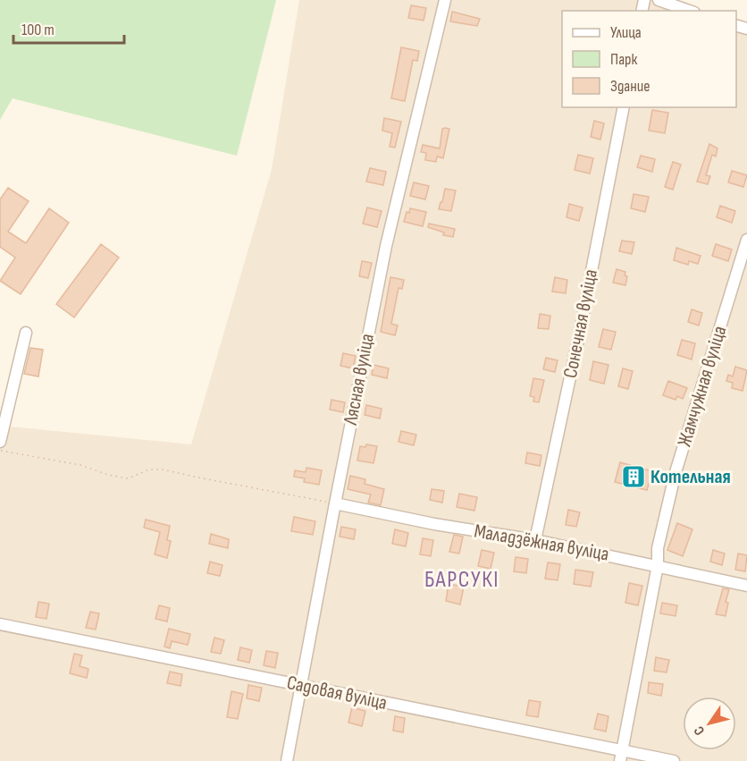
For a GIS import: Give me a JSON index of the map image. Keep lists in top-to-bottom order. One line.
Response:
{"streets":{"street":["Сонечная вуліца","Лясная вуліца","Жамчужная вуліца","Маладзёжная вуліца","Садовая вуліца"]},"crossings":[["Сонечная вуліца","Маладзёжная вуліца"],["Лясная вуліца","Маладзёжная вуліца"],["Лясная вуліца","Садовая вуліца"],["Жамчужная вуліца","Маладзёжная вуліца"],["Жамчужная вуліца","Садовая вуліца"]],"districts":["БАРСУКІ"],"places":{"building":["Котельная"]},"legend":["Улица","Парк","Здание"],"scale_bar":"100 m","north":"bottom left"}
